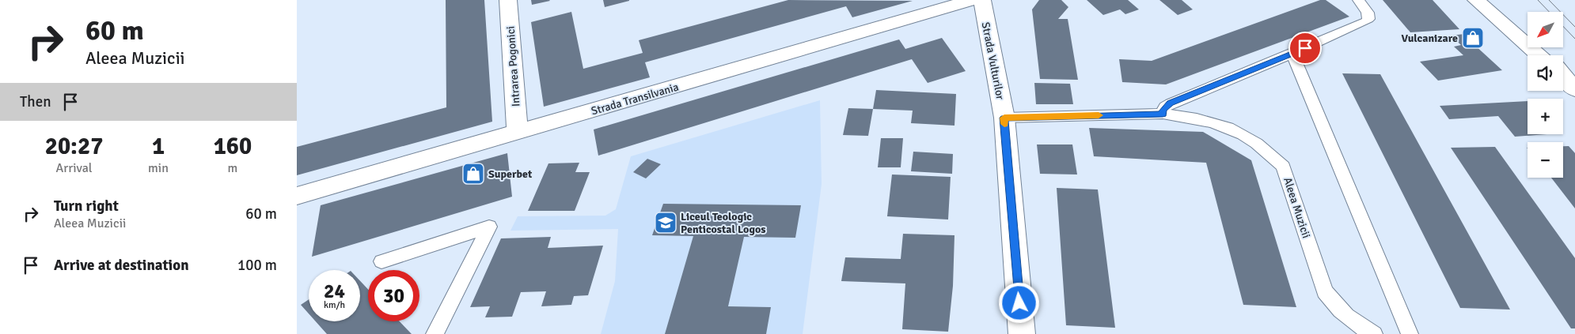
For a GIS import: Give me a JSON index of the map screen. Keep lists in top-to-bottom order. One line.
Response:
{"streets":{"street":["Strada Vulturilor","Intrarea Pogonici","Strada Transilvania"],"lane":["Aleea Muzicii"]},"crossings":[["Strada Vulturilor","Aleea Muzicii"],["Intrarea Pogonici","Strada Transilvania"]],"places":{"shop":["Vulcanizare","Superbet"],"school or university":["Liceul Teologic Penticostal Logos"]},"north":"bottom left","page":{"turn":["60 m","Aleea Muzicii"],"map_buttons":["+","−"],"then":"Then","eta":["20:27","Arrival","1","min","160","m"],"list":[{"name":"Turn right","note":"Aleea Muzicii","value":"60 m"},{"name":"Arrive at destination","value":"100 m"}],"speed":"24 km/h","limit":"30"}}
